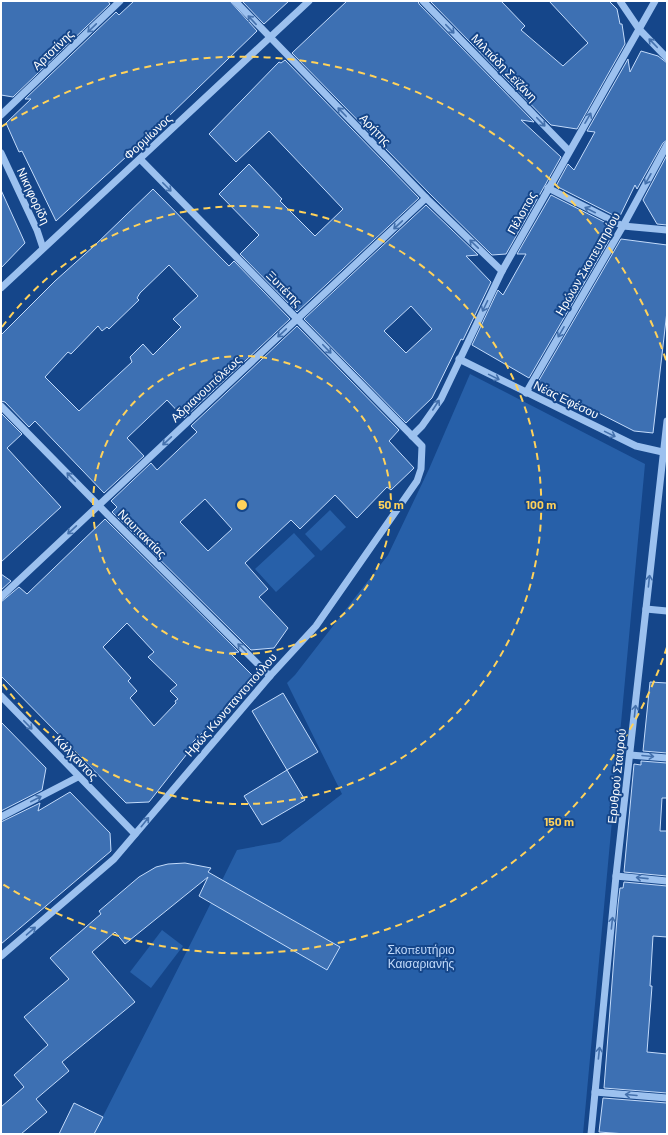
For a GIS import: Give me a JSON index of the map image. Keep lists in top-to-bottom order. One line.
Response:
{"streets":{"street":["Αρτοτίνης","Μιλτιάδη Σεϊζάνη","Αρήτης","Φορμίωνος","Νικηφορίδη","Πέλοπος","Ηρώων Σκοπευτηρίου","Ξυπέτης","Αδριανουπόλεως","Νέας Εφέσου","Ναυπακτίας","Ηρώς Κωνσταντοπούλου","Κάλχαντος","Ερυθρού Σταυρού"]},"crossings":[["Μιλτιάδη Σεϊζάνη","Πέλοπος"],["Αρήτης","Φορμίωνος"],["Αρήτης","Πέλοπος"],["Αρήτης","Αδριανουπόλεως"],["Φορμίωνος","Νικηφορίδη"],["Φορμίωνος","Ξυπέτης"],["Πέλοπος","Ξυπέτης"],["Πέλοπος","Νέας Εφέσου"],["Πέλοπος","Ηρώς Κωνσταντοπούλου"],["Ηρώων Σκοπευτηρίου","Νέας Εφέσου"],["Ξυπέτης","Αδριανουπόλεως"],["Ξυπέτης","Ηρώς Κωνσταντοπούλου"],["Αδριανουπόλεως","Ναυπακτίας"],["Νέας Εφέσου","Ερυθρού Σταυρού"],["Ναυπακτίας","Ηρώς Κωνσταντοπούλου"],["Ηρώς Κωνσταντοπούλου","Κάλχαντος"]],"one_way":["Αρτοτίνης","Μιλτιάδη Σεϊζάνη","Αρήτης","Ηρώων Σκοπευτηρίου","Ξυπέτης","Αδριανουπόλεως","Νέας Εφέσου","Ναυπακτίας","Ηρώς Κωνσταντοπούλου","Κάλχαντος","Ερυθρού Σταυρού"],"parks":["Σκοπευτήριο Καισαριανής"],"rings":["50 m","100 m","150 m"]}
